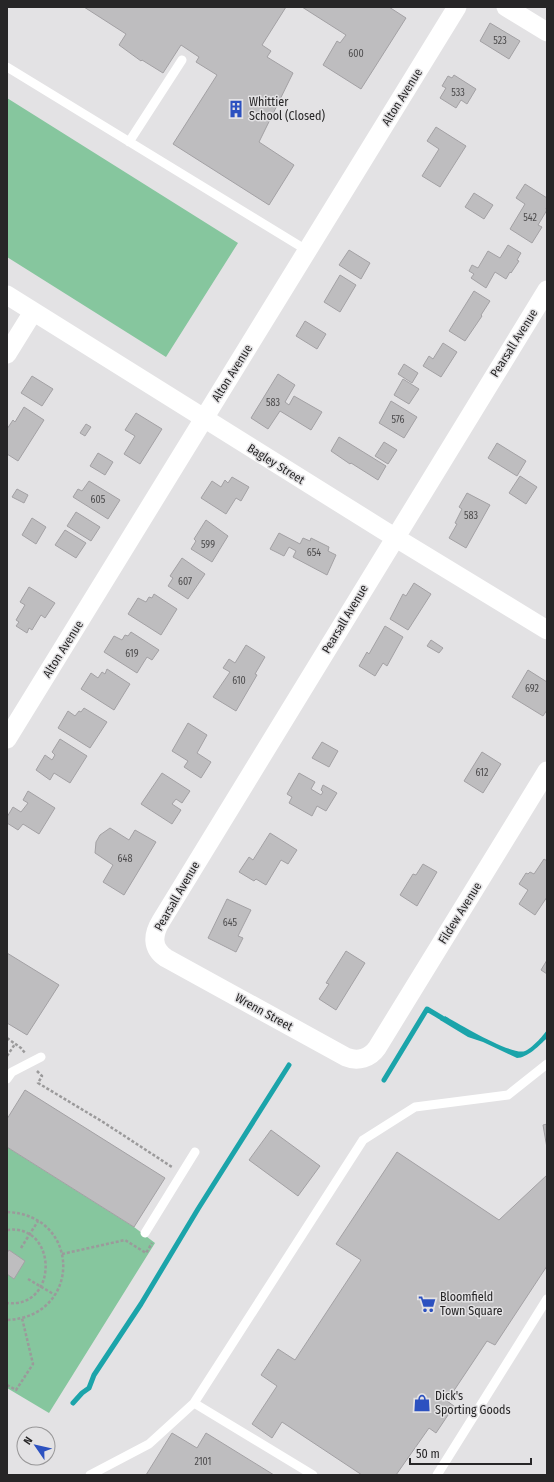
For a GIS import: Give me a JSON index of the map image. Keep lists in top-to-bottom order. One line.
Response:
{"streets":{"street":["Alton Avenue","Pearsall Avenue","Bagley Street","Fildew Avenue","Wrenn Street"]},"crossings":[["Alton Avenue","Bagley Street"],["Pearsall Avenue","Bagley Street"],["Pearsall Avenue","Wrenn Street"],["Fildew Avenue","Wrenn Street"]],"places":{"building":["Whittier School (Closed)"],"supermarket":["Bloomfield Town Square"],"shop":["Dick's Sporting Goods"]},"house_numbers":["523","600","533","542","583","576","605","583","599","654","607","619","610","692","612","648","645","2101"],"scale_bar":"50 m","north":"top left"}
